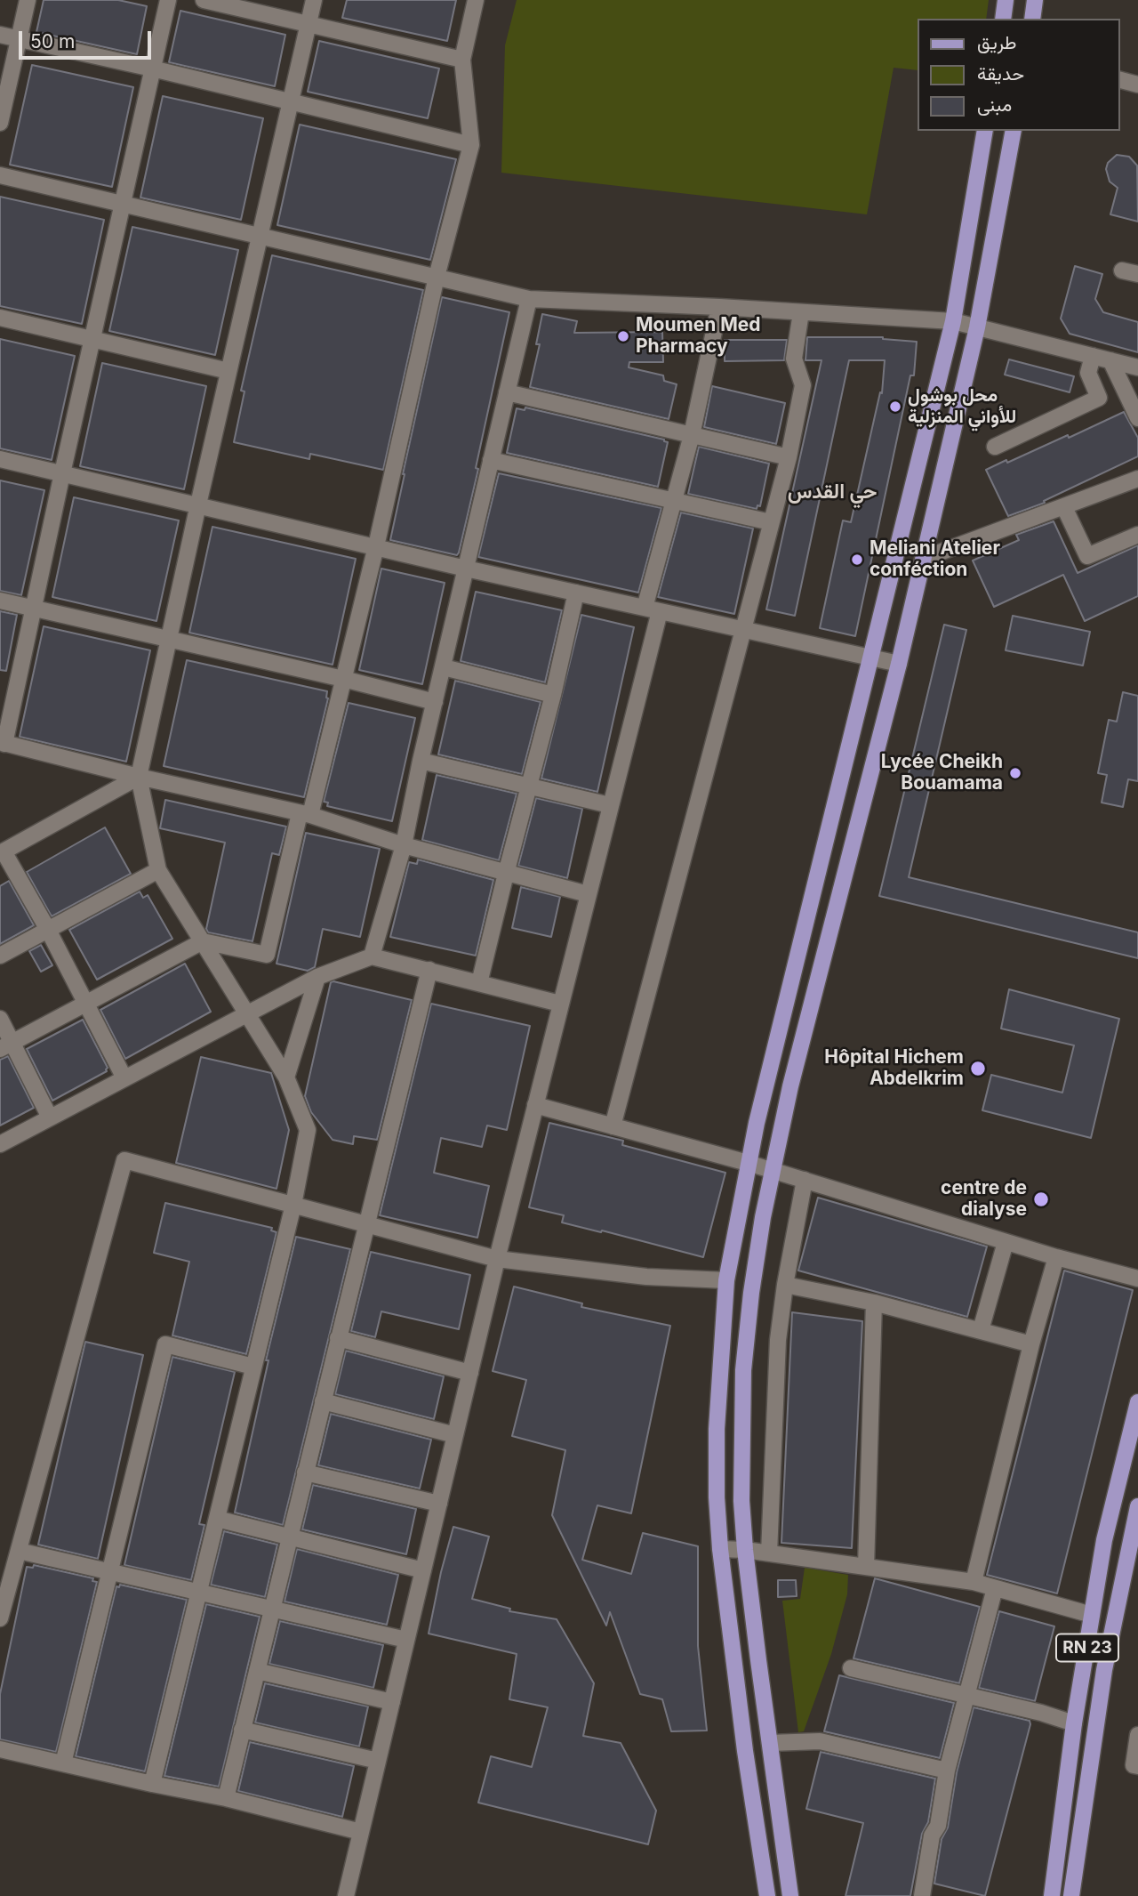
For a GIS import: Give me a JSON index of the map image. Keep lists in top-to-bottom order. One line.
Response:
{"streets":{"main road":["RN 23"]},"districts":["حي القدس"],"places":["Moumen Med Pharmacy","محل بوشول للأواني المنزلية","Meliani Atelier conféction","Lycée Cheikh Bouamama","Hôpital Hichem Abdelkrim","centre de dialyse"],"legend":["طريق","حديقة","مبنى"],"scale_bar":"50 m"}
